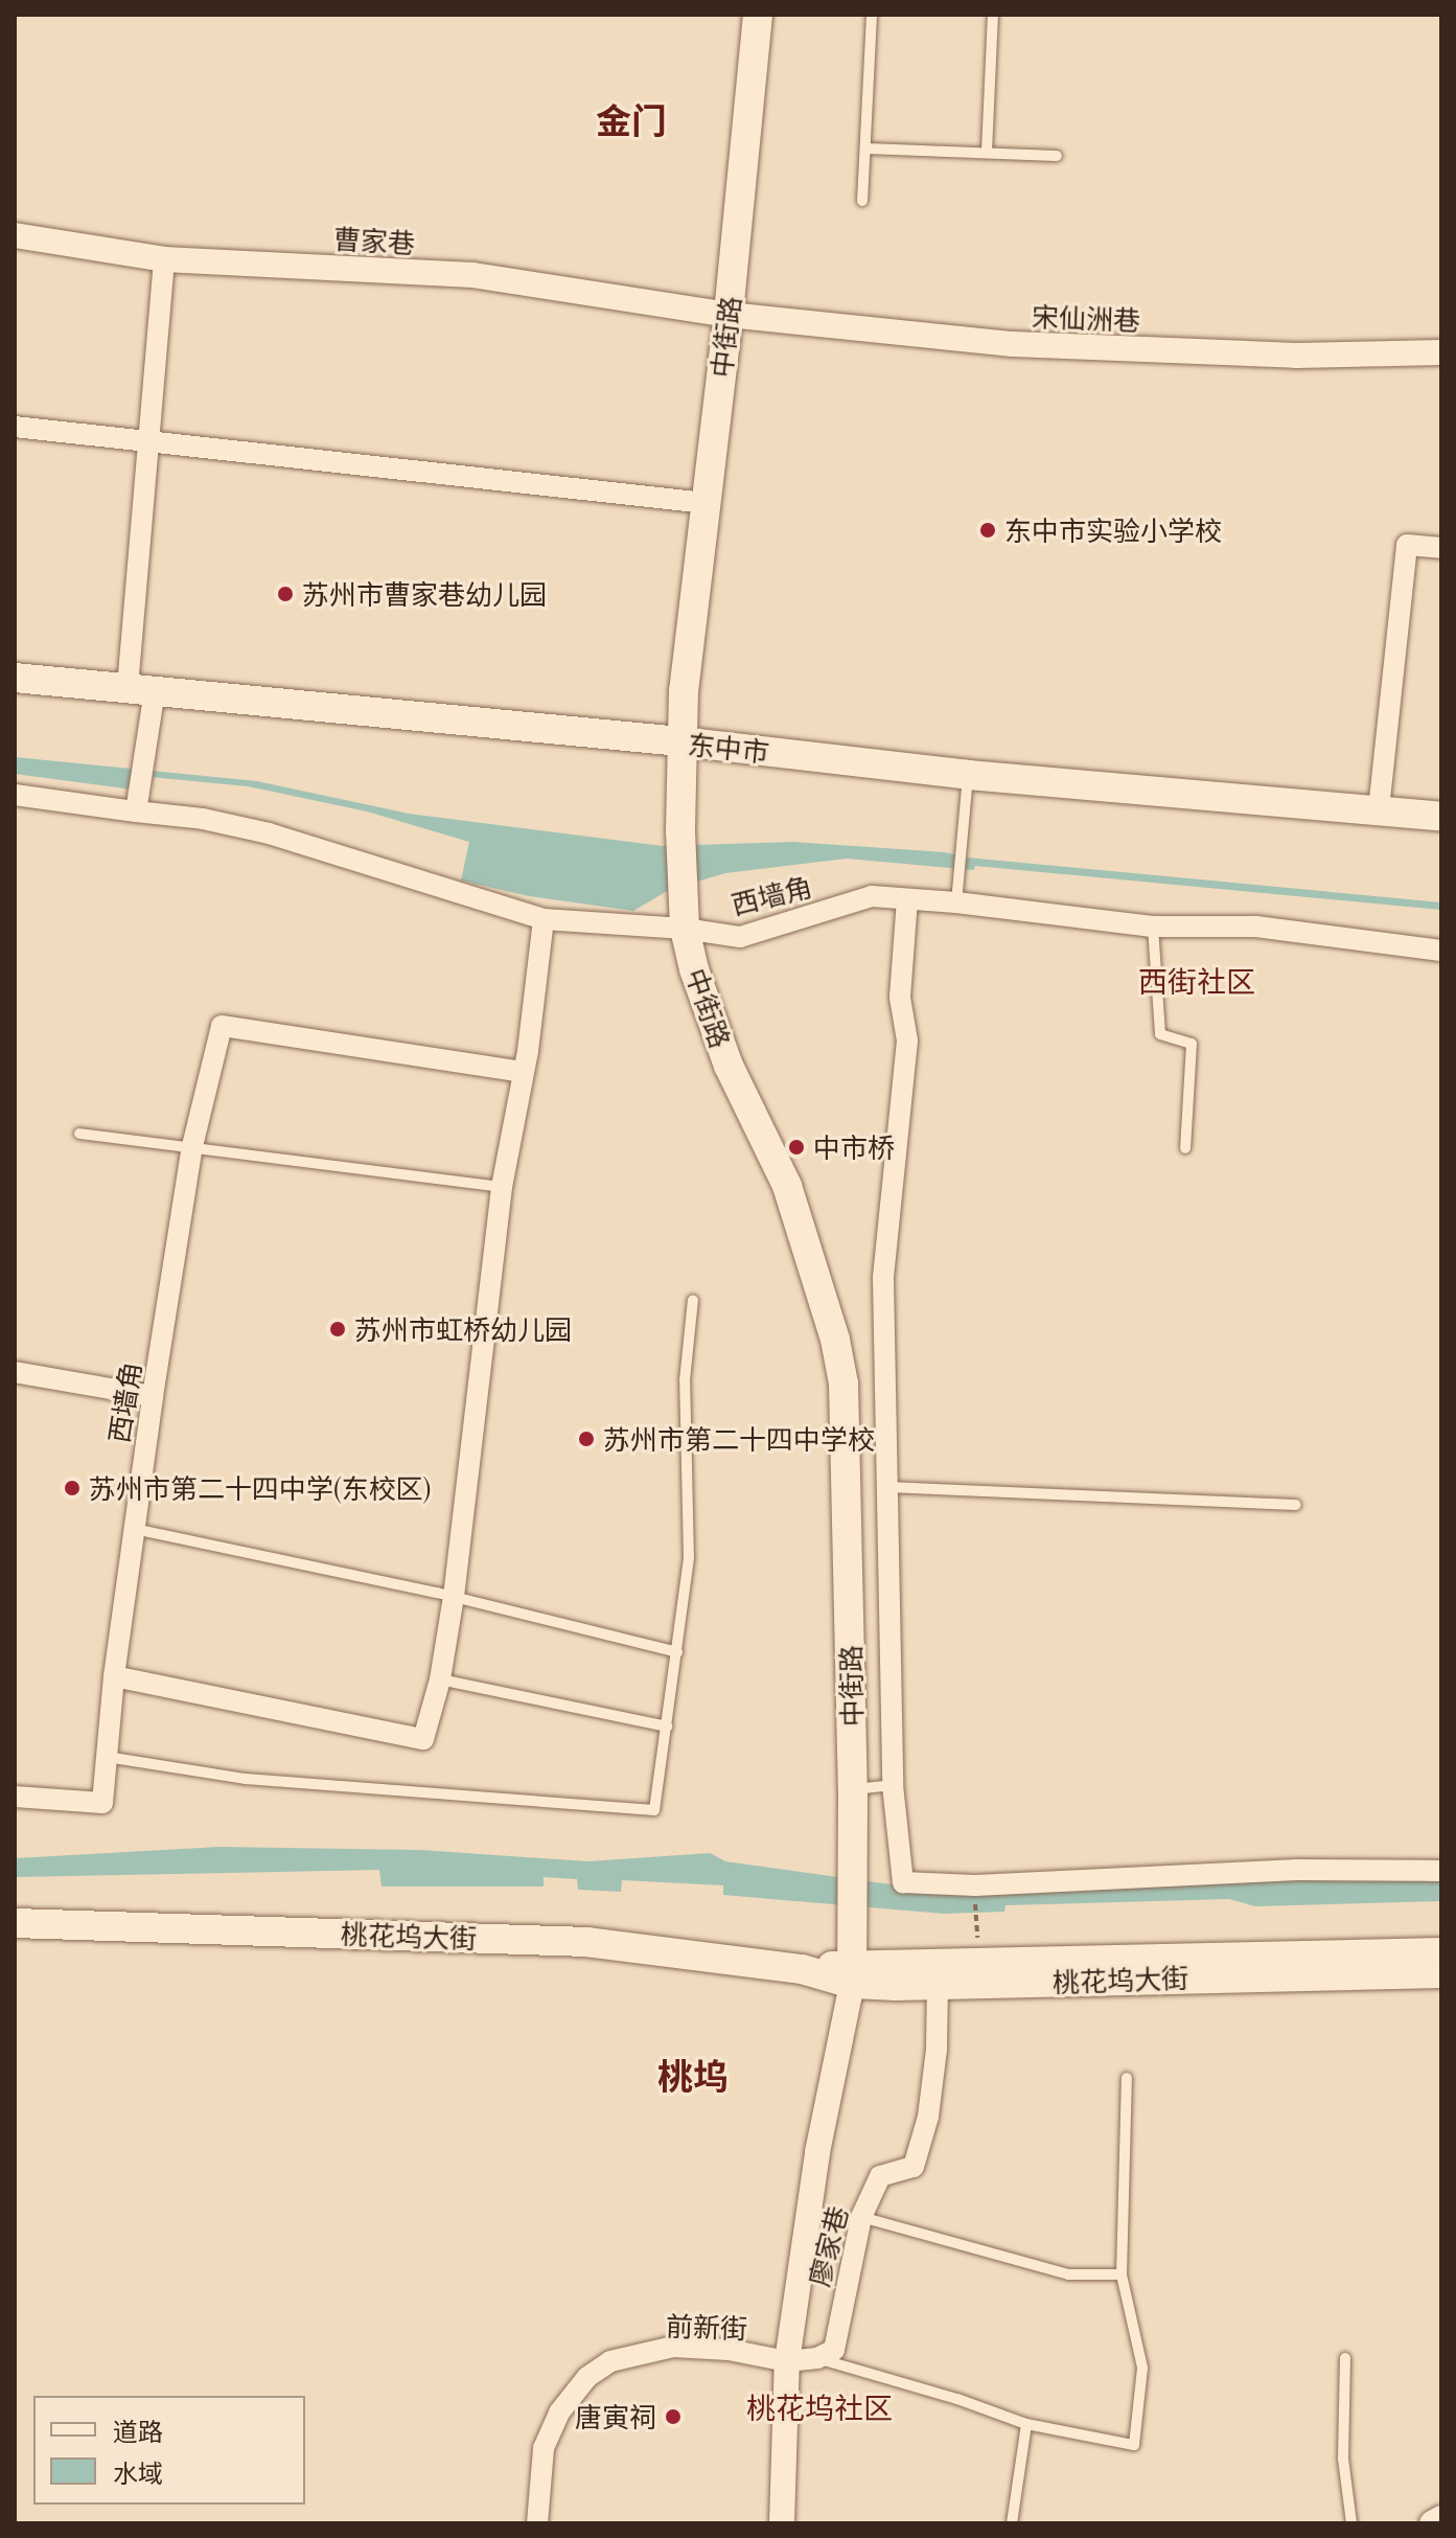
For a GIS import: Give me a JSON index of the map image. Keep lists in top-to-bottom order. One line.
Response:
{"streets":{"main road":["中街路","东中市","桃花坞大街"],"street":["曹家巷","宋仙洲巷","西墙角","廖家巷","前新街"]},"crossings":[["曹家巷","宋仙洲巷"],["曹家巷","中街路"],["宋仙洲巷","中街路"],["中街路","东中市"],["中街路","西墙角"],["中街路","桃花坞大街"],["中街路","廖家巷"],["桃花坞大街","廖家巷"],["廖家巷","前新街"]],"districts":["金门","西街社区","桃坞","桃花坞社区"],"places":["东中市实验小学校","苏州市曹家巷幼儿园","中市桥","苏州市虹桥幼儿园","苏州市第二十四中学校","苏州市第二十四中学(东校区)","唐寅祠"],"legend":["道路","水域"]}
